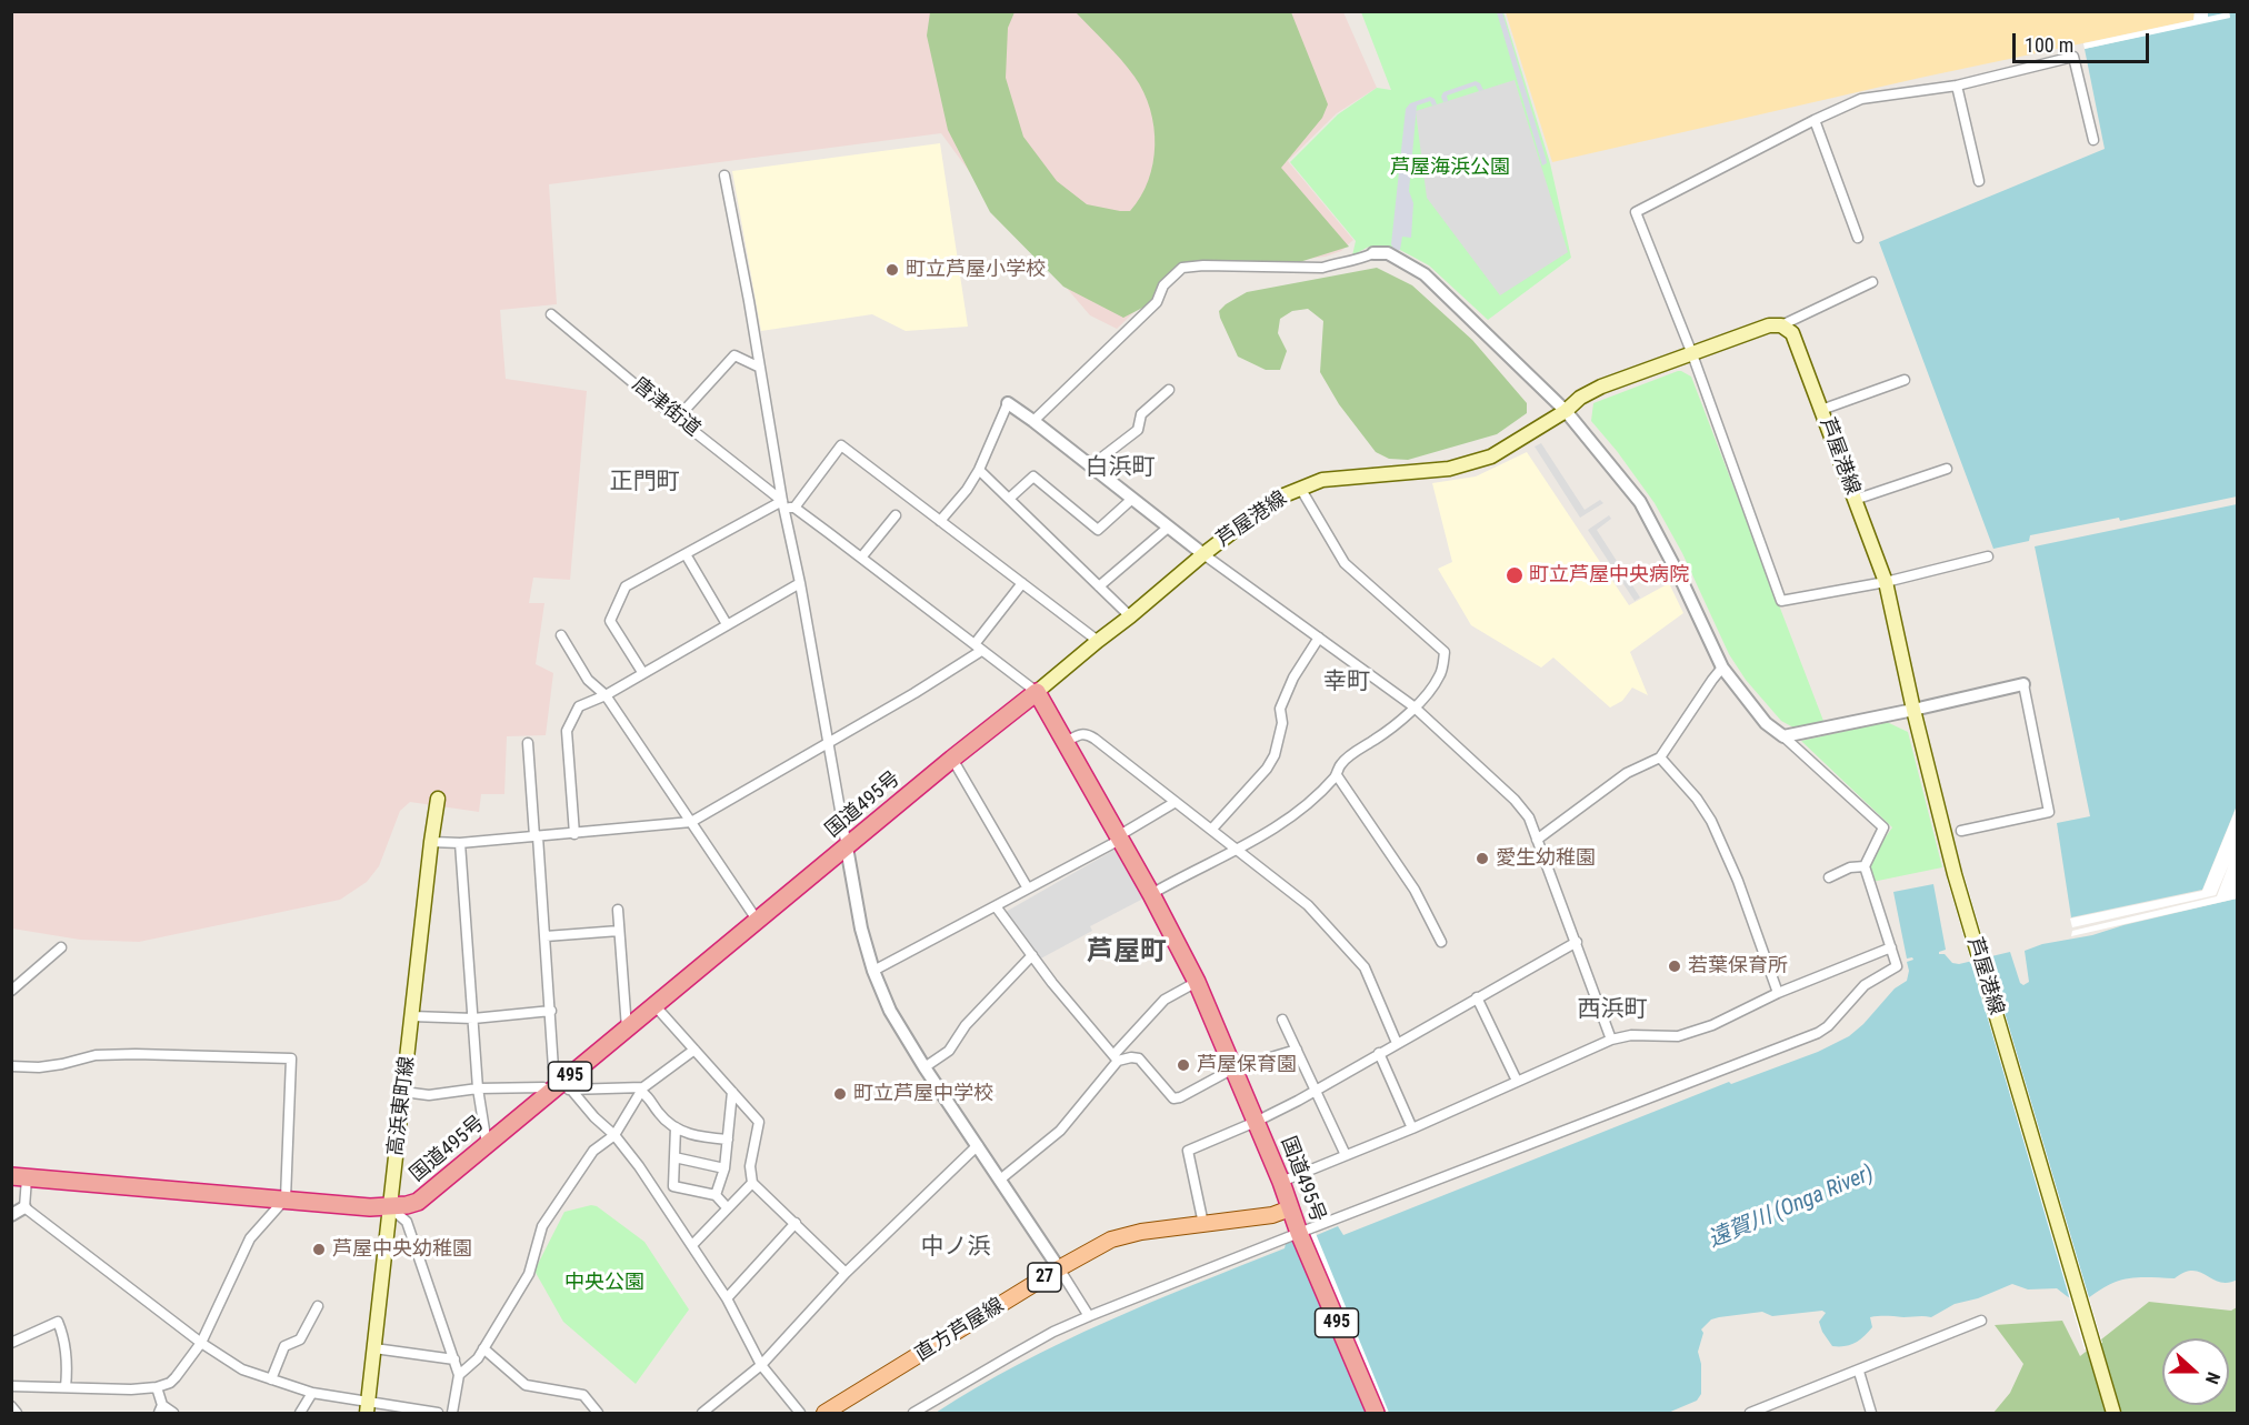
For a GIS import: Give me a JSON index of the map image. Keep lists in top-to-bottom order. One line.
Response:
{"streets":{"highway":["国道495号","495"],"main road":["芦屋港線","高浜東町線","27","直方芦屋線"],"street":["唐津街道"]},"crossings":[["芦屋港線","国道495号"],["国道495号","高浜東町線"],["国道495号","直方芦屋線"]],"districts":["白浜町","正門町","幸町","芦屋町","西浜町","中ノ浜"],"water":["遠賀川 (Onga River)"],"parks":["芦屋海浜公園","中央公園"],"places":["町立芦屋小学校","町立芦屋中央病院","愛生幼稚園","若葉保育所","芦屋保育園","町立芦屋中学校","芦屋中央幼稚園"],"scale_bar":"100 m","north":"right"}
